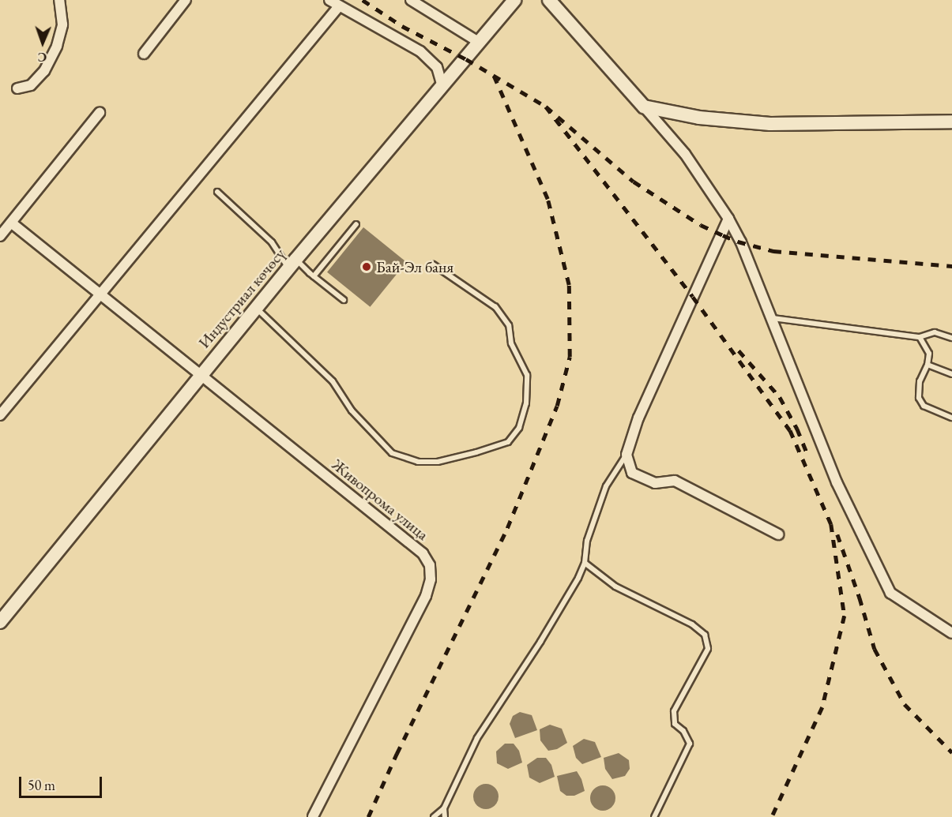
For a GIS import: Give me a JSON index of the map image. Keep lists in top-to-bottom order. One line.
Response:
{"streets":{"main road":["Индустриал көчөсү"],"street":["Живопрома улица"]},"crossings":[["Индустриал көчөсү","Живопрома улица"]],"places":["Бай-Эл баня"],"scale_bar":"50 m","north":"bottom"}
